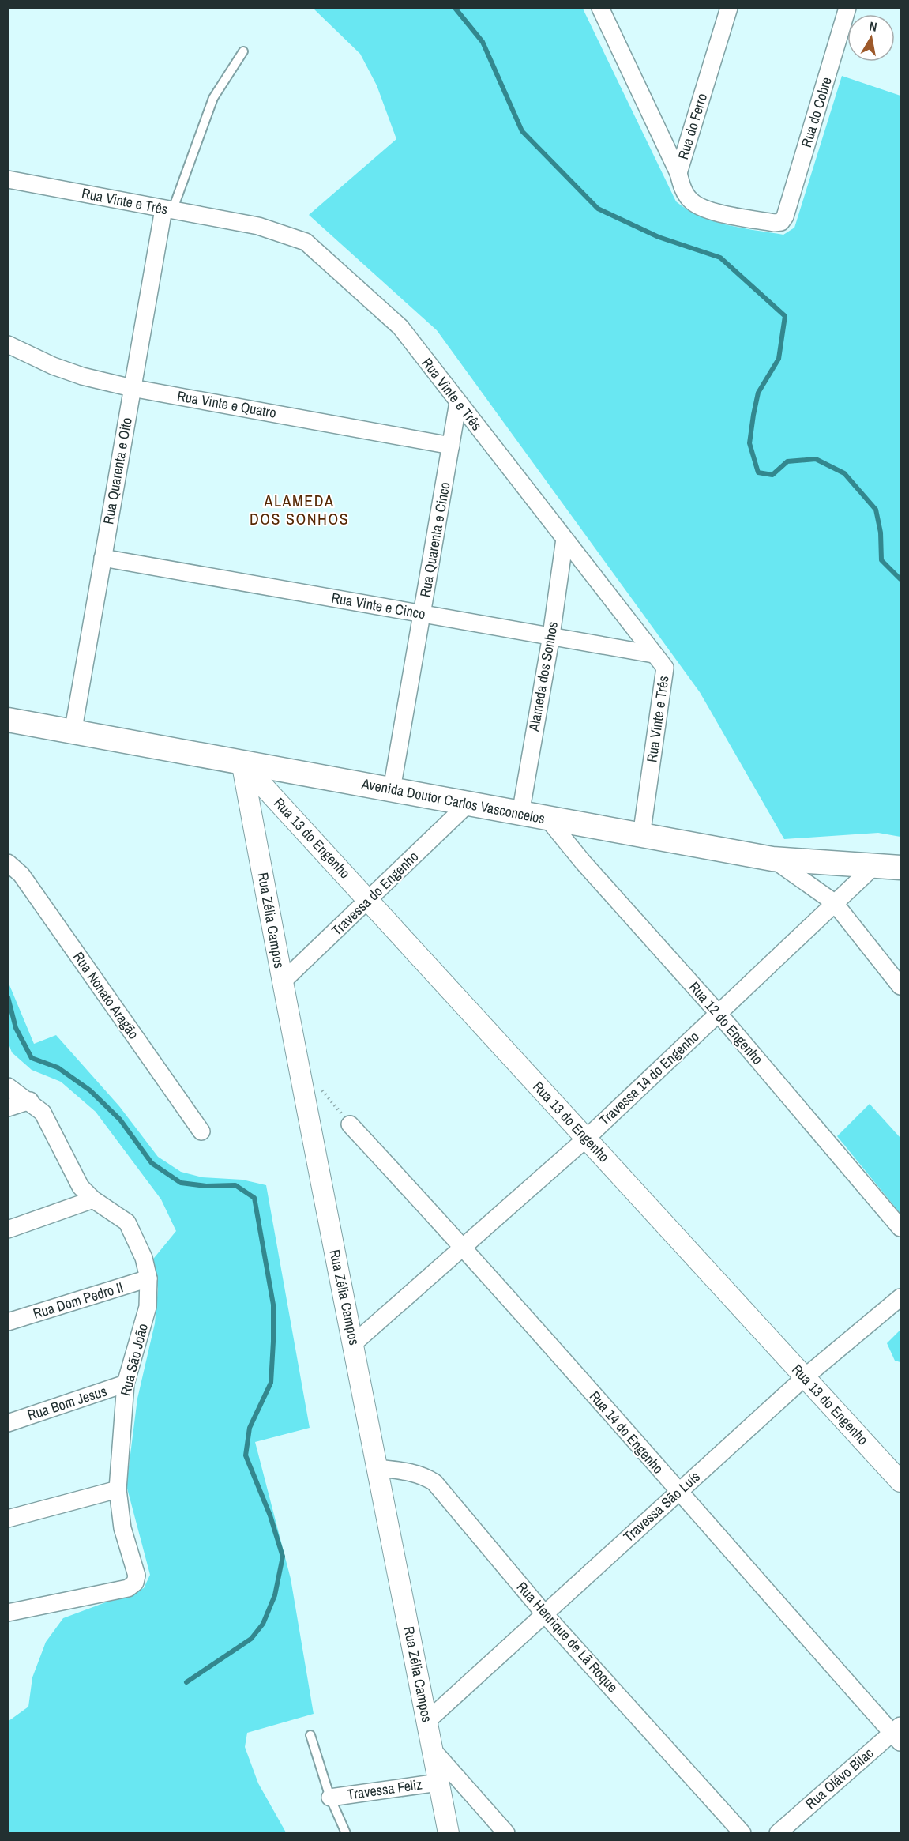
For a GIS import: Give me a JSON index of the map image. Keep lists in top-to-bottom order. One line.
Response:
{"streets":{"main road":["Avenida Doutor Carlos Vasconcelos"],"street":["Rua do Cobre","Rua do Ferro","Rua Vinte e Três","Rua Vinte e Quatro","Rua Quarenta e Oito","Rua Quarenta e Cinco","Rua Vinte e Cinco","Alameda dos Sonhos","Rua 13 do Engenho","Travessa do Engenho","Rua Zélia Campos","Rua Nonato Aragão","Rua 12 do Engenho","Travessa 14 do Engenho","Rua Dom Pedro II","Rua São João","Rua Bom Jesus","Rua 14 do Engenho","Travessa São Luís","Rua Henrique de Lã Roque","Rua Olávo Bilac","Travessa Feliz"]},"crossings":[["Rua do Cobre","Rua do Ferro"],["Rua Vinte e Três","Rua Quarenta e Oito"],["Rua Vinte e Três","Rua Quarenta e Cinco"],["Rua Vinte e Três","Rua Vinte e Cinco"],["Rua Vinte e Três","Alameda dos Sonhos"],["Rua Vinte e Três","Avenida Doutor Carlos Vasconcelos"],["Rua Vinte e Quatro","Rua Quarenta e Oito"],["Rua Vinte e Quatro","Rua Quarenta e Cinco"],["Rua Quarenta e Oito","Rua Vinte e Cinco"],["Rua Quarenta e Oito","Avenida Doutor Carlos Vasconcelos"],["Rua Quarenta e Cinco","Rua Vinte e Cinco"],["Rua Quarenta e Cinco","Avenida Doutor Carlos Vasconcelos"],["Rua Vinte e Cinco","Alameda dos Sonhos"],["Alameda dos Sonhos","Avenida Doutor Carlos Vasconcelos"],["Avenida Doutor Carlos Vasconcelos","Rua 13 do Engenho"],["Avenida Doutor Carlos Vasconcelos","Travessa do Engenho"],["Avenida Doutor Carlos Vasconcelos","Rua Zélia Campos"],["Avenida Doutor Carlos Vasconcelos","Rua 12 do Engenho"],["Avenida Doutor Carlos Vasconcelos","Travessa 14 do Engenho"],["Rua 13 do Engenho","Travessa do Engenho"],["Rua 13 do Engenho","Rua Zélia Campos"],["Rua 13 do Engenho","Travessa 14 do Engenho"],["Rua 13 do Engenho","Travessa São Luís"],["Travessa do Engenho","Rua Zélia Campos"],["Rua Zélia Campos","Travessa 14 do Engenho"],["Rua Zélia Campos","Travessa São Luís"],["Rua Zélia Campos","Rua Henrique de Lã Roque"],["Rua Zélia Campos","Travessa Feliz"],["Rua 12 do Engenho","Travessa 14 do Engenho"],["Travessa 14 do Engenho","Rua 14 do Engenho"],["Rua Dom Pedro II","Rua São João"],["Rua São João","Rua Bom Jesus"],["Rua 14 do Engenho","Travessa São Luís"],["Rua 14 do Engenho","Rua Olávo Bilac"],["Travessa São Luís","Rua Henrique de Lã Roque"]],"districts":["ALAMEDA DOS SONHOS"],"north":"top"}
